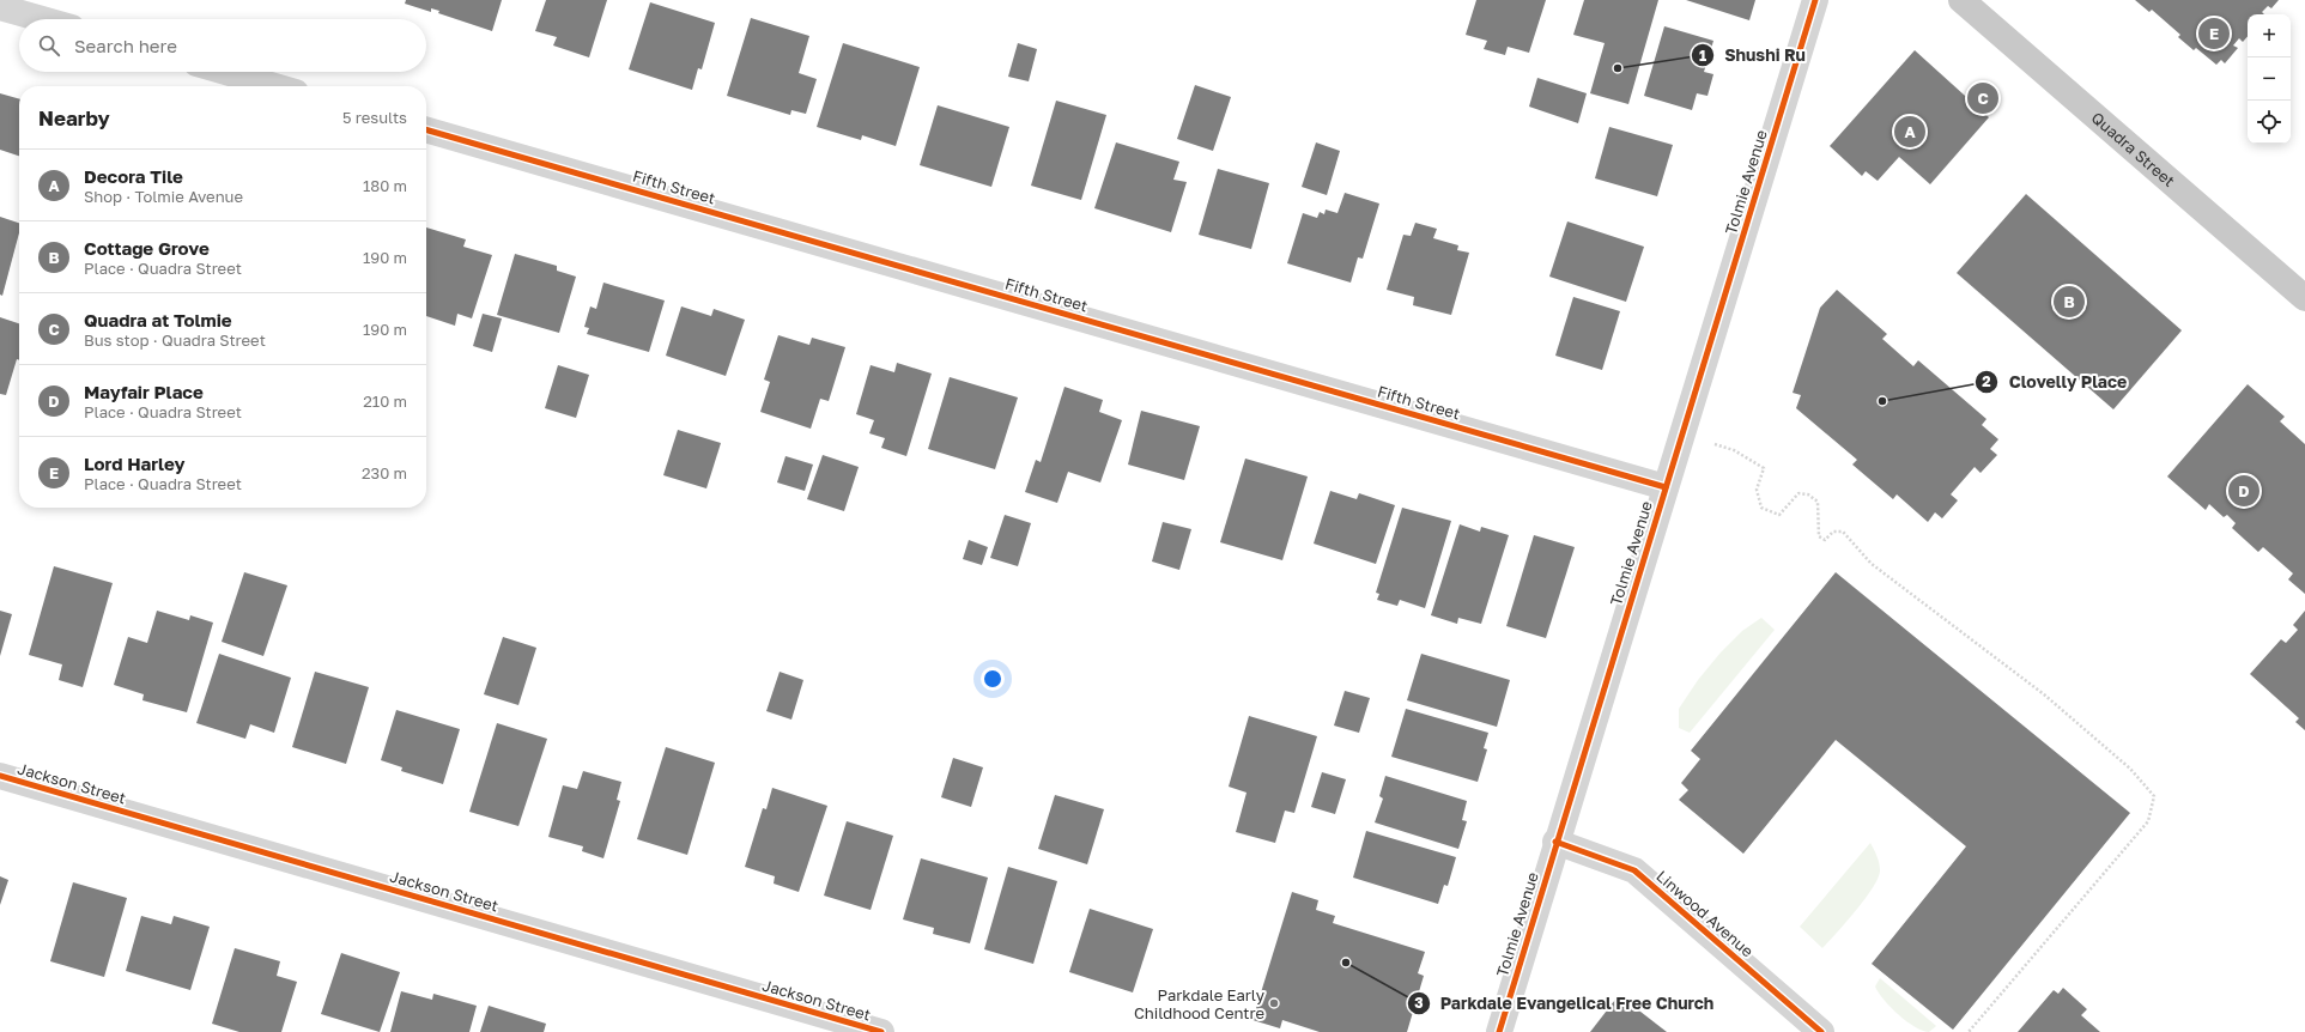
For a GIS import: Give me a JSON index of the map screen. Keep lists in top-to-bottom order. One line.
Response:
{"streets":{"main road":["Quadra Street"],"street":["Tolmie Avenue","Fifth Street","Jackson Street","Linwood Avenue"]},"crossings":[["Tolmie Avenue","Fifth Street"],["Tolmie Avenue","Linwood Avenue"]],"places":["Shushi Ru","Clovelly Place","Parkdale Evangelical Free Church","Parkdale Early Childhood Centre"],"page":{"map_buttons":["+","−"],"pins":["E","C","A","B","D"],"search":"Search here","heading":["Nearby","5 results"],"list":[{"mark":"A","name":"Decora Tile","note":"Shop · Tolmie Avenue","value":"180 m"},{"mark":"B","name":"Cottage Grove","note":"Place · Quadra Street","value":"190 m"},{"mark":"C","name":"Quadra at Tolmie","note":"Bus stop · Quadra Street","value":"190 m"},{"mark":"D","name":"Mayfair Place","note":"Place · Quadra Street","value":"210 m"},{"mark":"E","name":"Lord Harley","note":"Place · Quadra Street","value":"230 m"}]}}
